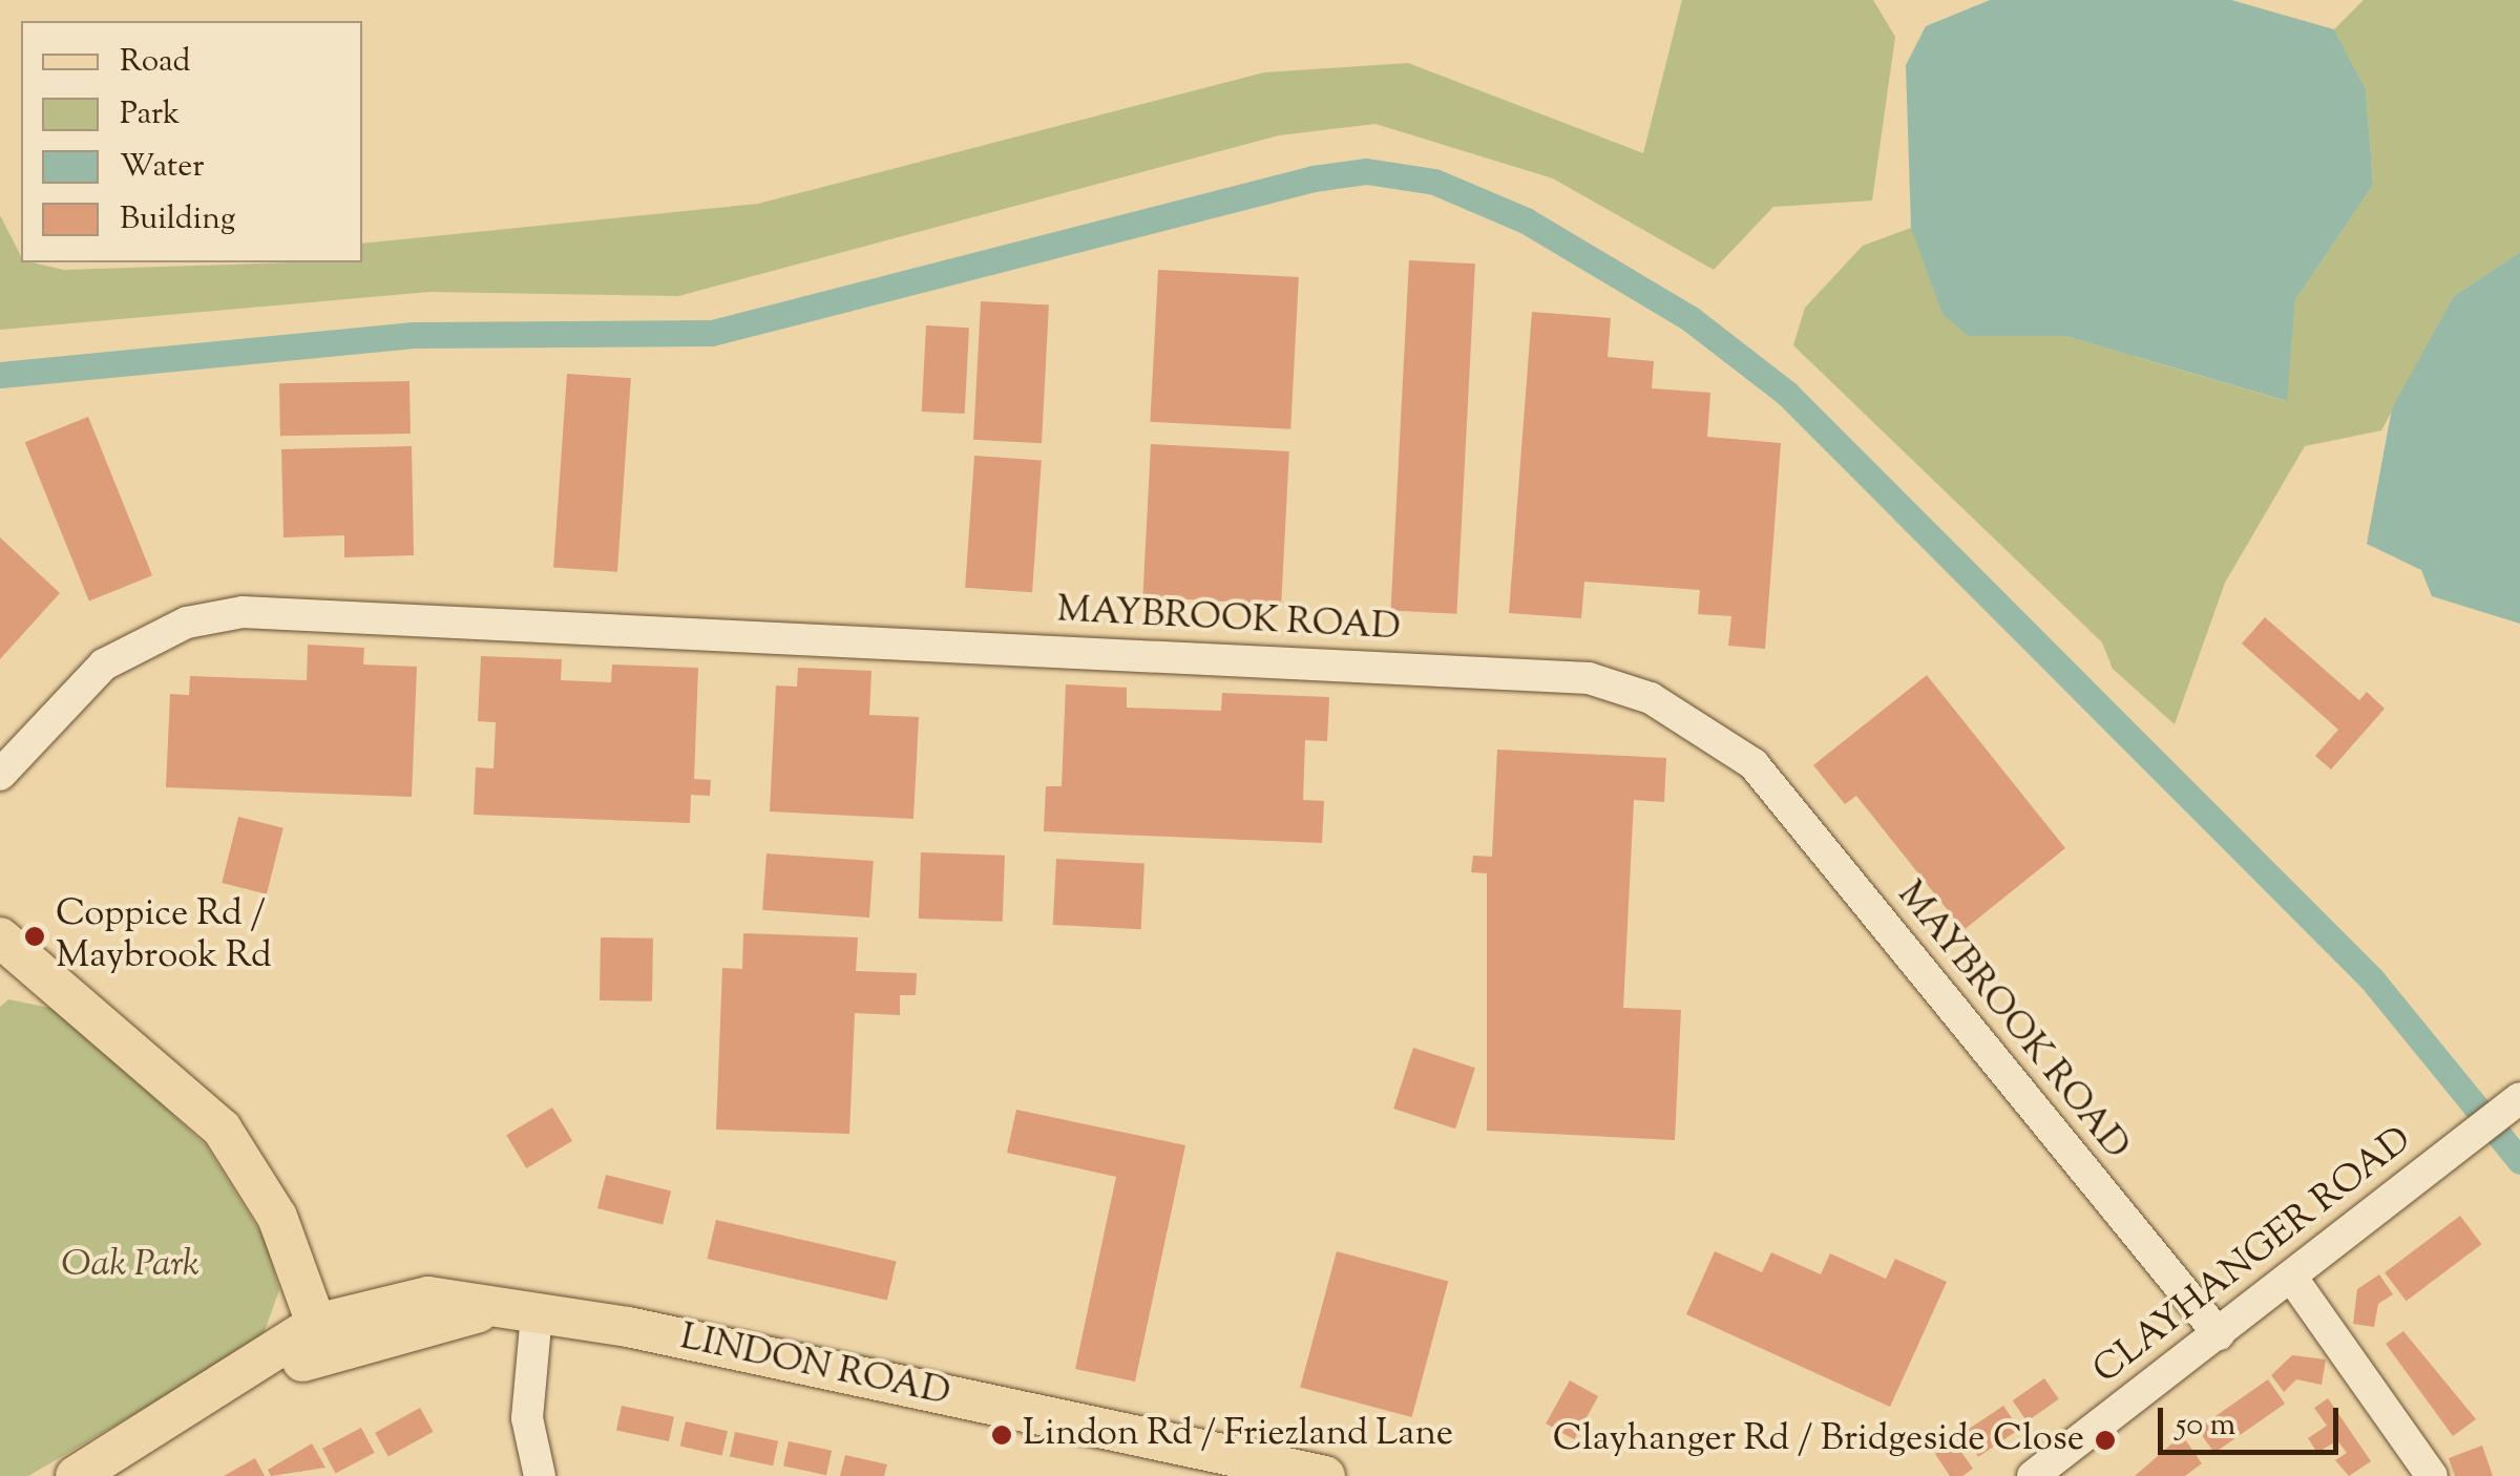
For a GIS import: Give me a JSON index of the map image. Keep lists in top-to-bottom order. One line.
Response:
{"streets":{"main road":["LINDON ROAD"],"street":["MAYBROOK ROAD","CLAYHANGER ROAD"]},"crossings":[["MAYBROOK ROAD","CLAYHANGER ROAD"]],"parks":["Oak Park"],"places":["Coppice Rd / Maybrook Rd","Lindon Rd / Friezland Lane","Clayhanger Rd / Bridgeside Close"],"legend":["Road","Park","Water","Building"],"scale_bar":"50 m"}
